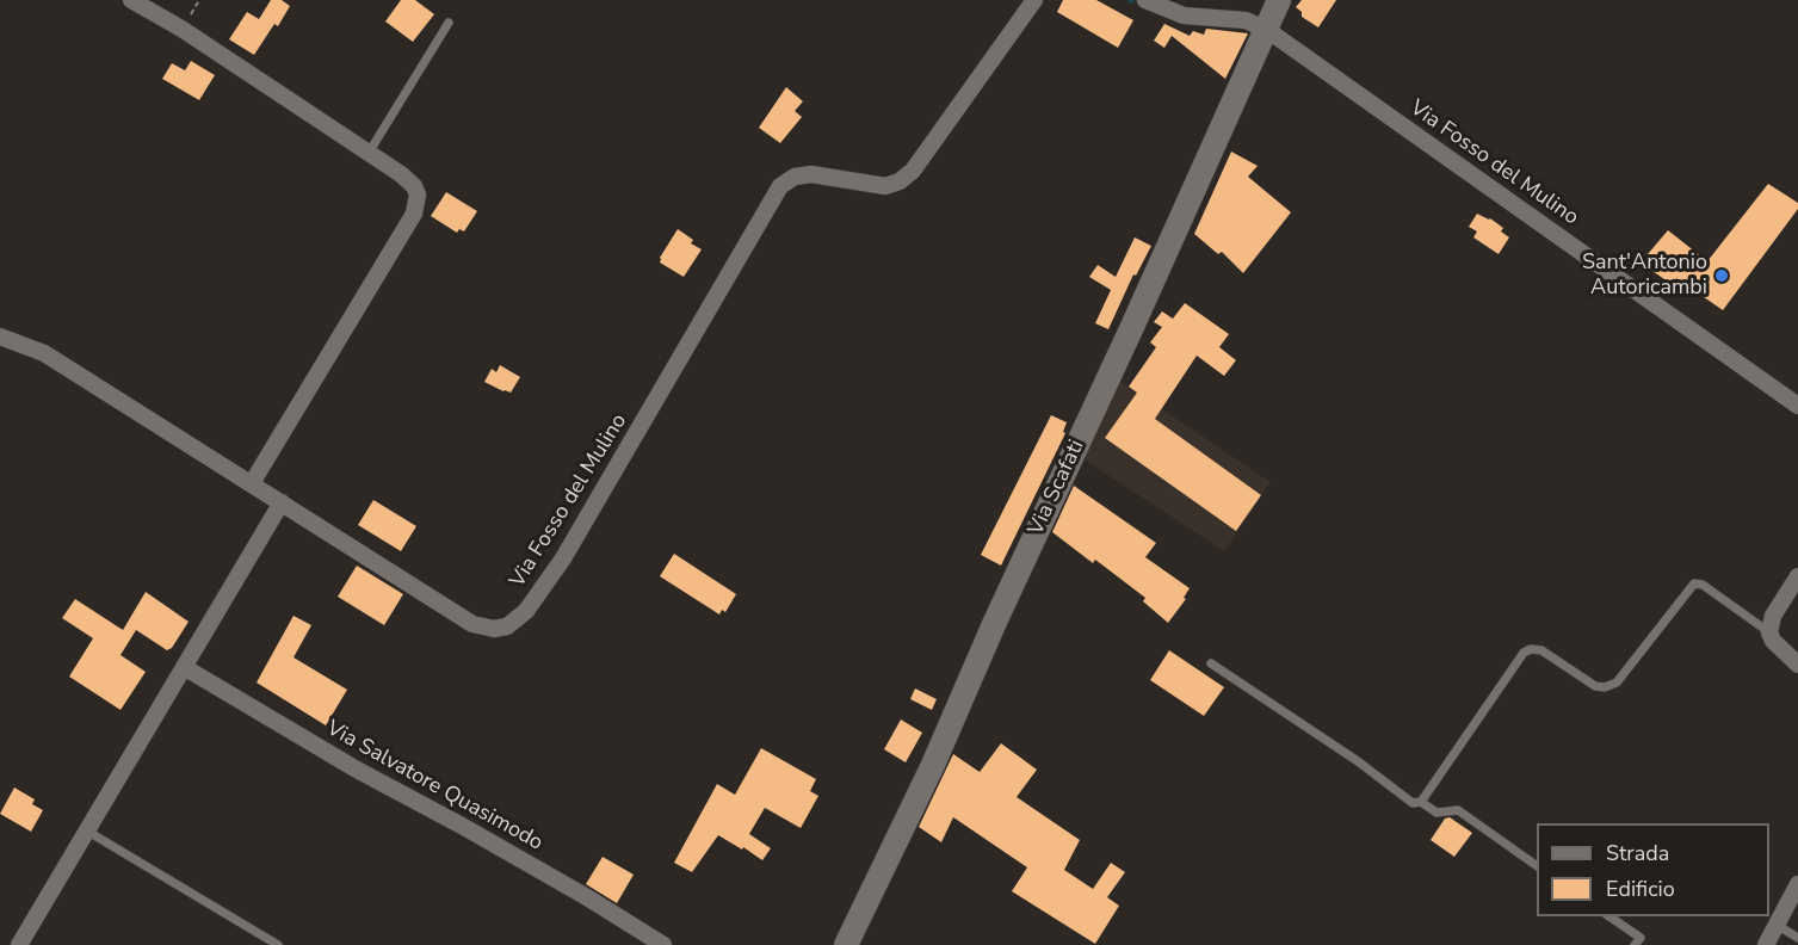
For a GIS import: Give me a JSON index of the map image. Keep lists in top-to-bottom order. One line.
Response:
{"streets":{"street":["Via Fosso del Mulino","Via Scafati","Via Salvatore Quasimodo"]},"crossings":[["Via Fosso del Mulino","Via Scafati"]],"places":["Sant'Antonio Autoricambi"],"legend":["Strada","Edificio"]}
